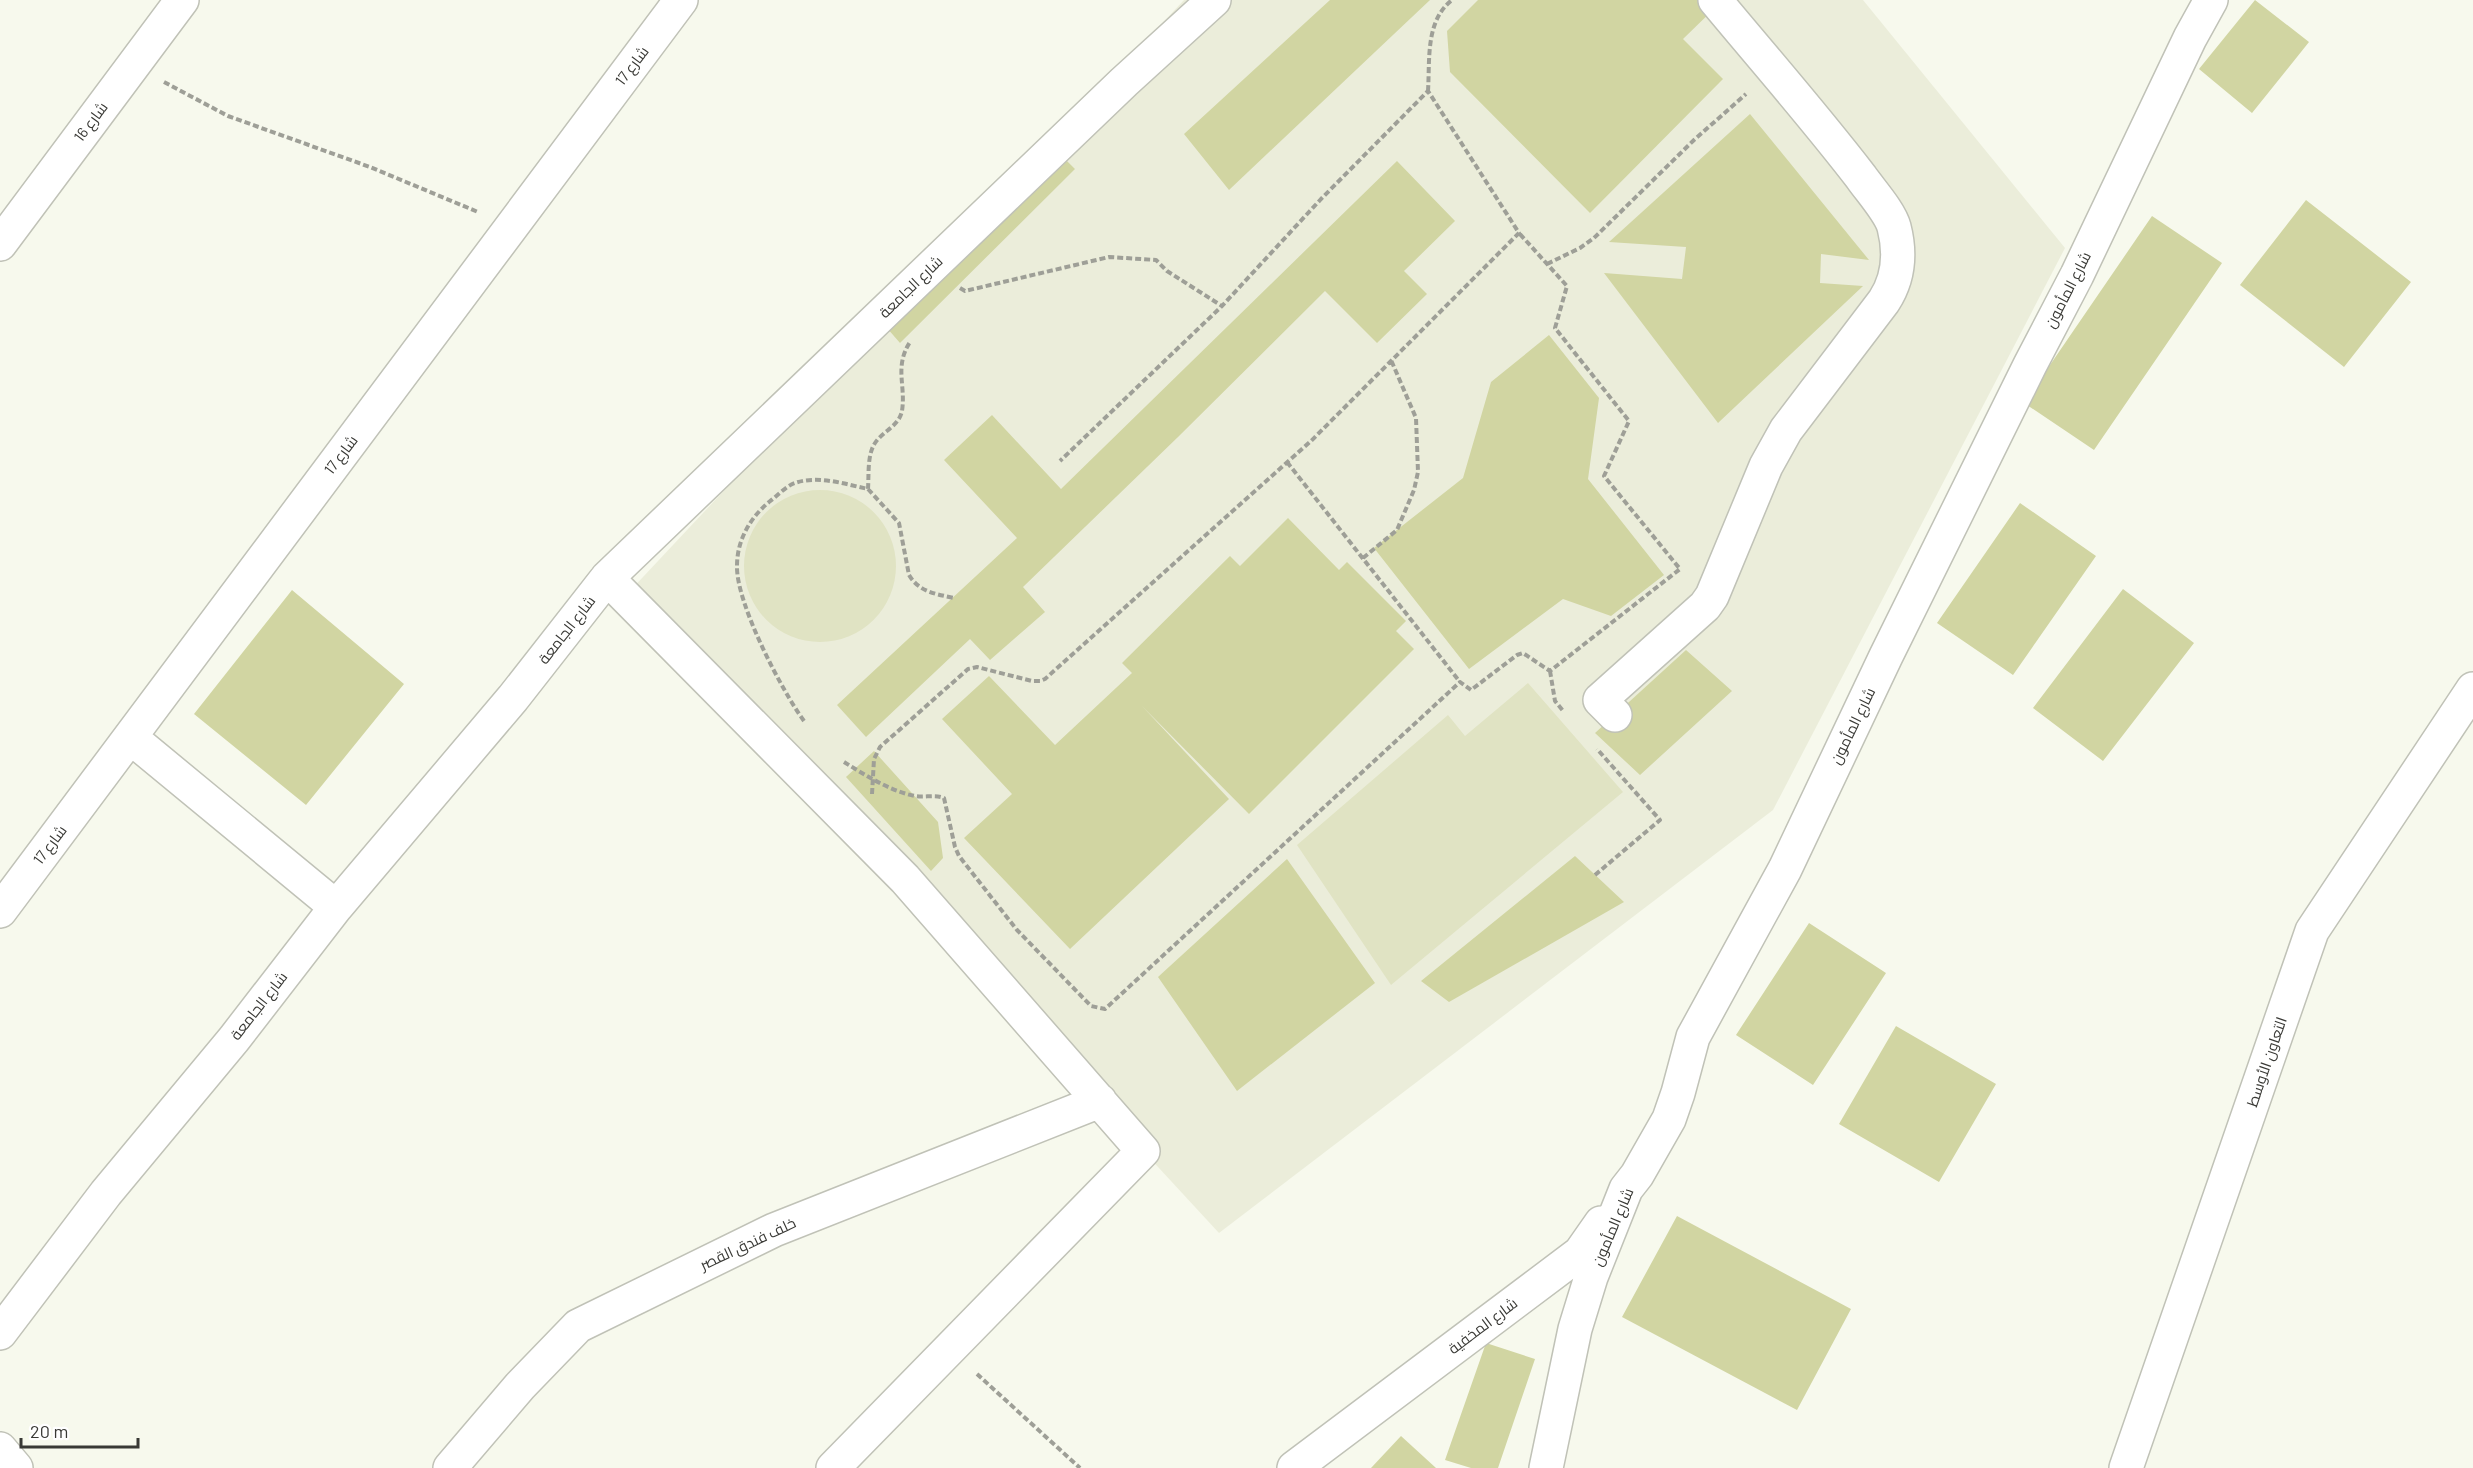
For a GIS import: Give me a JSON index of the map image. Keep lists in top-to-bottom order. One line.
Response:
{"streets":{"street":["شارع 17","شارع 16","شارع الجامعة","شارع المأمون","التعاون الأوسط","خلف فندق القصر","شارع المخفية"]},"crossings":[["شارع المأمون","شارع المخفية"]],"scale_bar":"20 m"}
